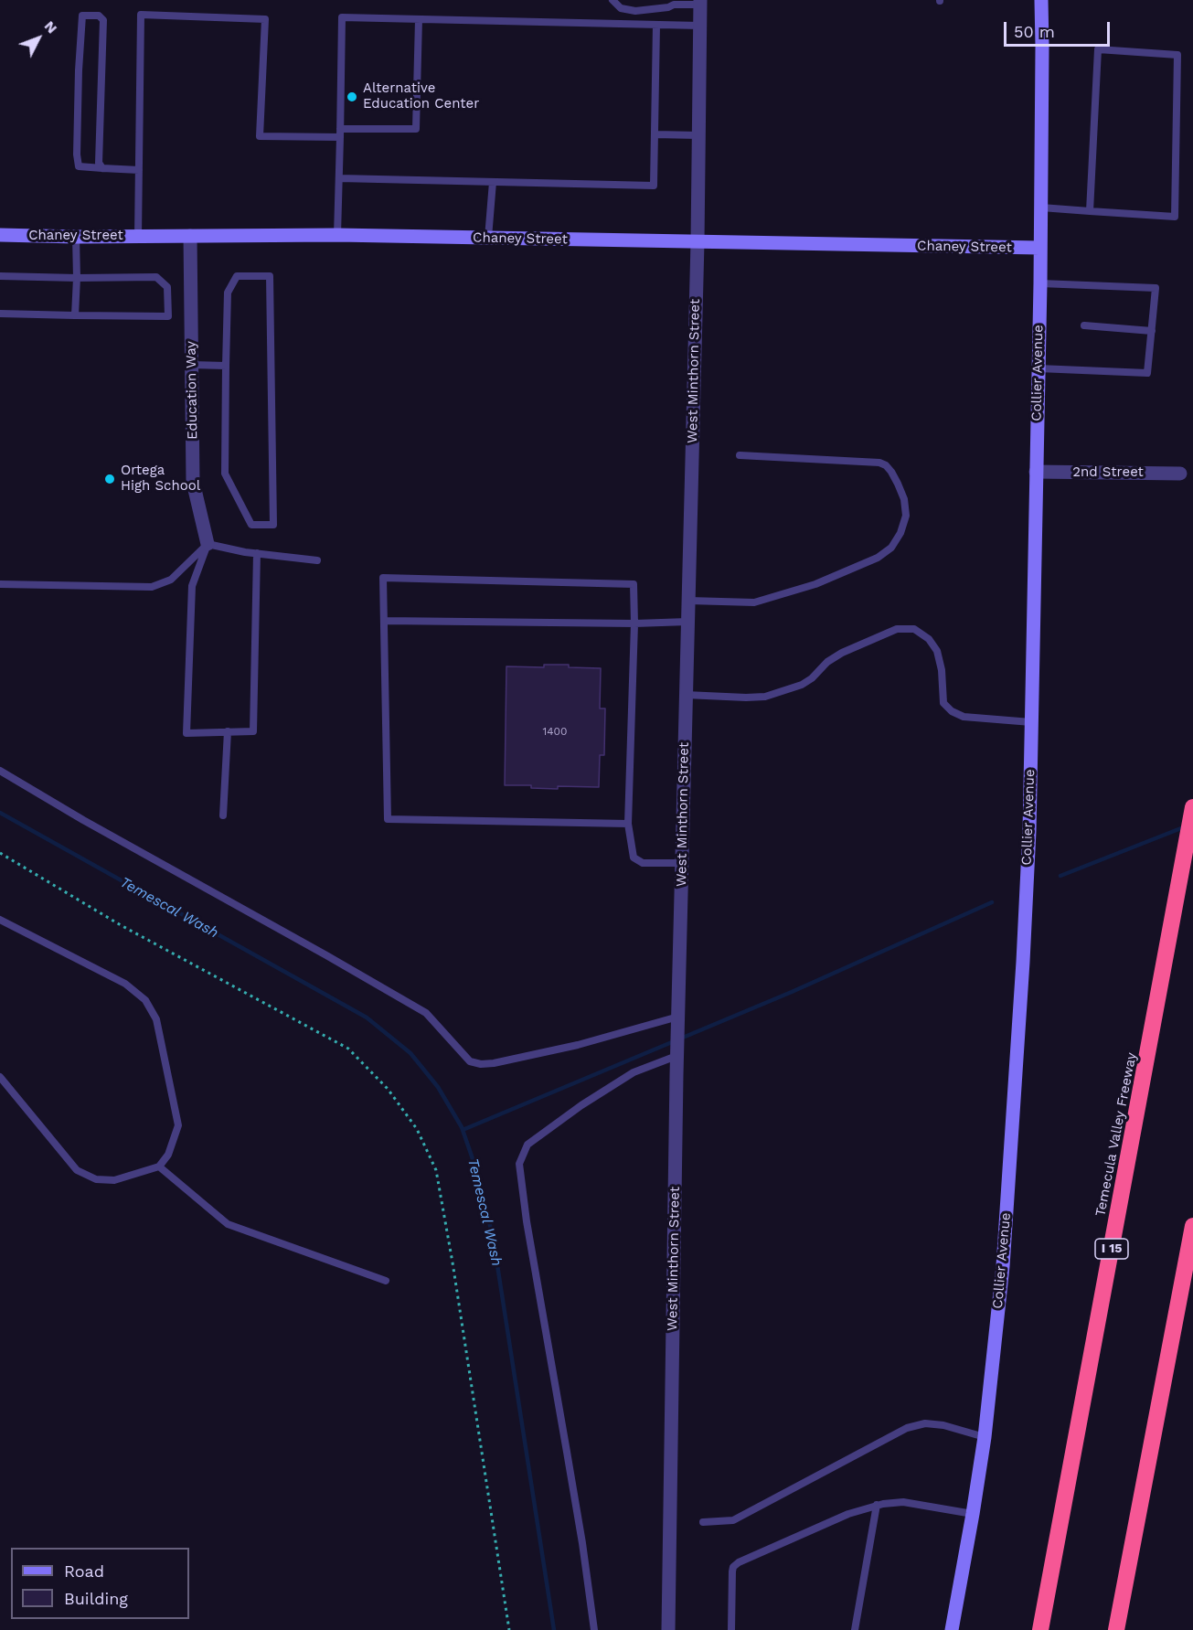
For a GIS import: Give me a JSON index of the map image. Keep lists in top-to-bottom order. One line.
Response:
{"streets":{"highway":["Temecula Valley Freeway","I 15"],"main road":["Chaney Street","Collier Avenue"],"street":["West Minthorn Street","Education Way","2nd Street"]},"crossings":[["Chaney Street","West Minthorn Street"],["Chaney Street","Collier Avenue"],["Chaney Street","Education Way"],["Collier Avenue","2nd Street"]],"water":["Temescal Wash"],"places":["Alternative Education Center","Ortega High School"],"house_numbers":["1400"],"legend":["Road","Building"],"scale_bar":"50 m","north":"top right"}
